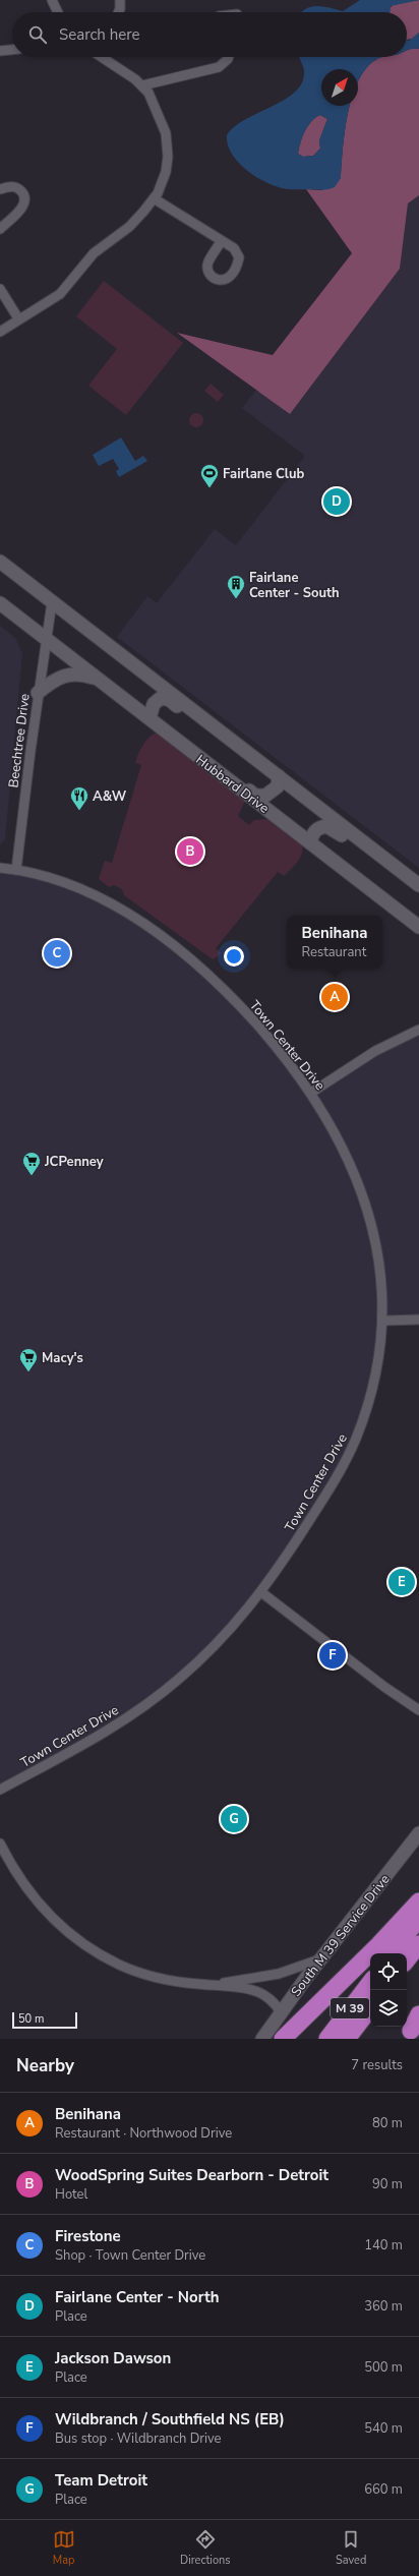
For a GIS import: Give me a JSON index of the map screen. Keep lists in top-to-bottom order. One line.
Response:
{"streets":{"highway":["M 39"],"street":["Beechtree Drive","Hubbard Drive","Town Center Drive","South M 39 Service Drive"]},"crossings":[["Beechtree Drive","Hubbard Drive"],["Beechtree Drive","Town Center Drive"]],"places":{"sports":["Fairlane Club"],"building":["Fairlane Center - South"],"restaurant":["A&W"],"supermarket":["JCPenney","Macy's"]},"scale_bar":"50 m","north":"top right","page":{"search":"Search here","pins":["D","B","C","A","E","F","G"],"popup":["Benihana","Restaurant"],"scale":"50 m","heading":["Nearby","7 results"],"list":[{"mark":"A","name":"Benihana","note":"Restaurant · Northwood Drive","value":"80 m"},{"mark":"B","name":"WoodSpring Suites Dearborn - Detroit","note":"Hotel","value":"90 m"},{"mark":"C","name":"Firestone","note":"Shop · Town Center Drive","value":"140 m"},{"mark":"D","name":"Fairlane Center - North","note":"Place","value":"360 m"},{"mark":"E","name":"Jackson Dawson","note":"Place","value":"500 m"},{"mark":"F","name":"Wildbranch / Southfield NS (EB)","note":"Bus stop · Wildbranch Drive","value":"540 m"},{"mark":"G","name":"Team Detroit","note":"Place","value":"660 m"}],"nav":["Map","Directions","Saved"]}}
